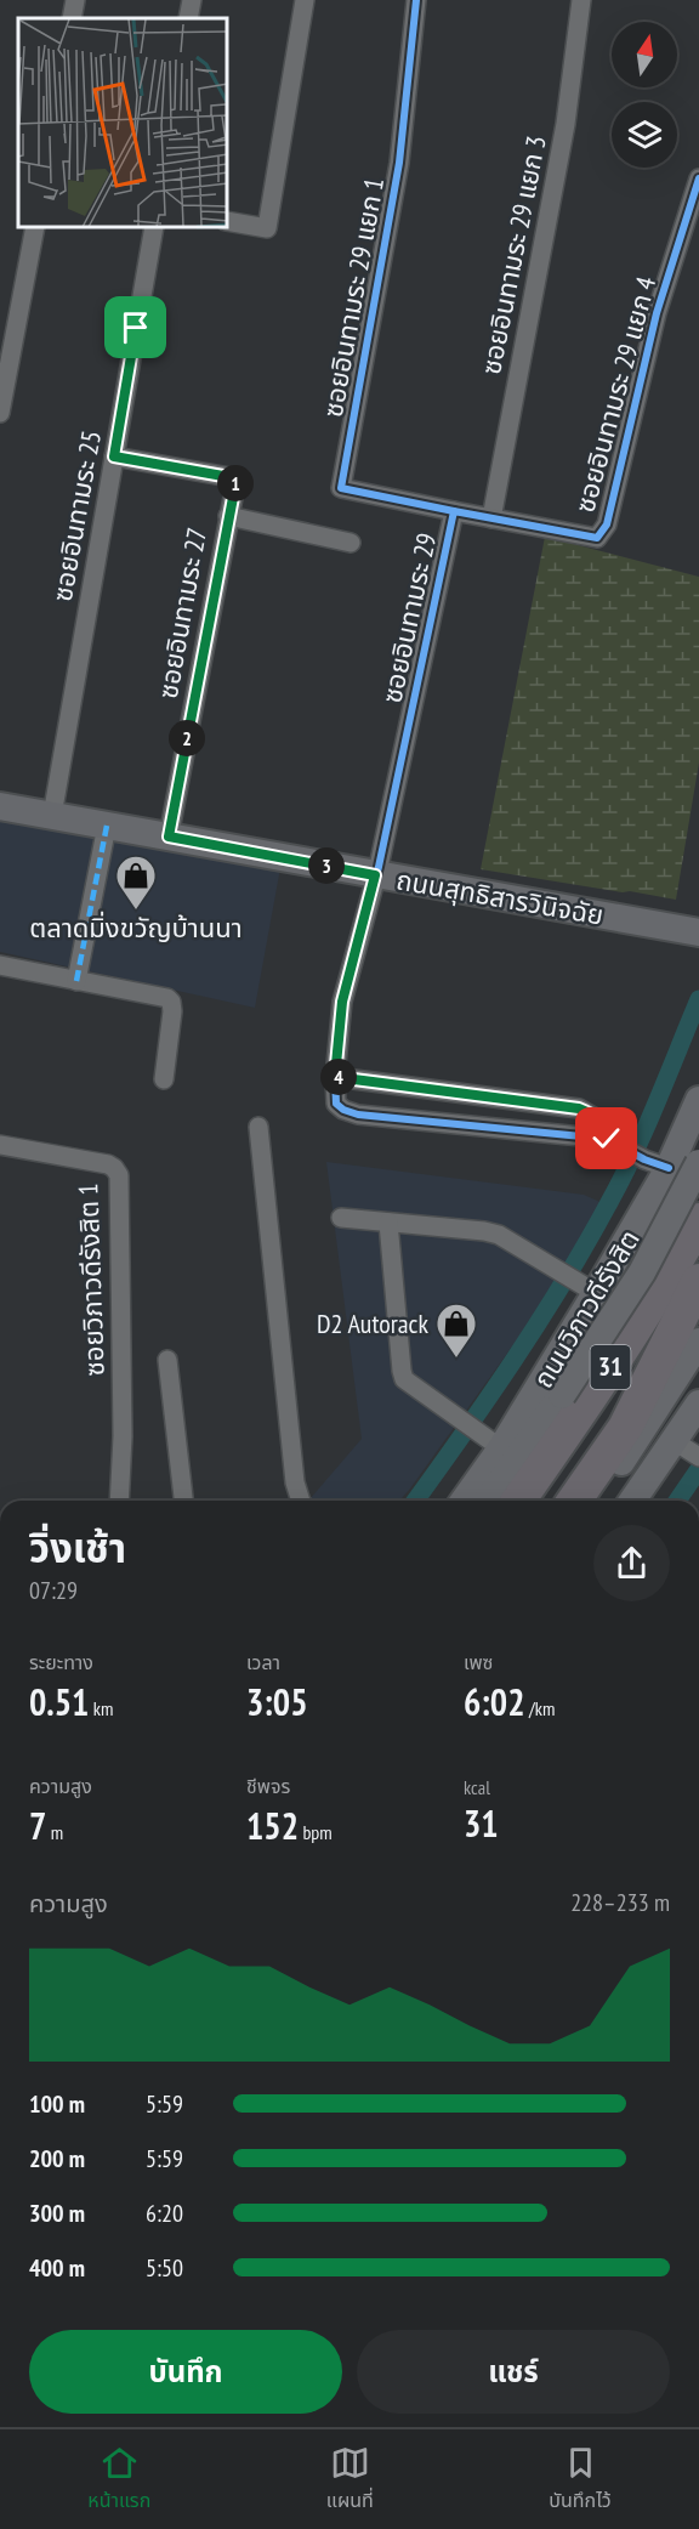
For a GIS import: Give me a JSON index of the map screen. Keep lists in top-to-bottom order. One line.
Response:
{"streets":{"highway":["ถนนวิภาวดีรังสิต","31"],"main road":["ถนนสุทธิสารวินิจฉัย"],"street":["ซอยอินทามระ 29 แยก 3","ซอยอินทามระ 29 แยก 1","ซอยอินทามระ 29 แยก 4","ซอยอินทามระ 25","ซอยอินทามระ 27","ซอยอินทามระ 29","ซอยวิภาวดีรังสิต 1"]},"crossings":[["ซอยอินทามระ 29 แยก 3","ซอยอินทามระ 29"],["ซอยอินทามระ 29 แยก 1","ซอยอินทามระ 29"],["ซอยอินทามระ 29 แยก 4","ซอยอินทามระ 29"],["ซอยอินทามระ 25","ซอยอินทามระ 27"],["ซอยอินทามระ 25","ถนนสุทธิสารวินิจฉัย"],["ซอยอินทามระ 27","ถนนสุทธิสารวินิจฉัย"],["ซอยอินทามระ 29","ถนนสุทธิสารวินิจฉัย"],["ถนนวิภาวดีรังสิต","31"]],"places":{"shop":["ตลาดมิ่งขวัญบ้านนา","D2 Autorack"]},"north":"top","page":{"pins":["1","2","3","4"],"heading":["วิ่งเช้า","07:29"],"stats":[["ระยะทาง","0.51 km"],["เวลา","3:05"],["เพซ","6:02 /km"],["ความสูง","7 m"],["ชีพจร","152 bpm"],["kcal","31"]],"chart":["ความสูง","228–233 m"],"list":[{"name":"100 m","note":"5:59"},{"name":"200 m","note":"5:59"},{"name":"300 m","note":"6:20"},{"name":"400 m","note":"5:50"}],"buttons":["บันทึก","แชร์"],"tabs":["หน้าแรก","แผนที่","บันทึกไว้"]}}
